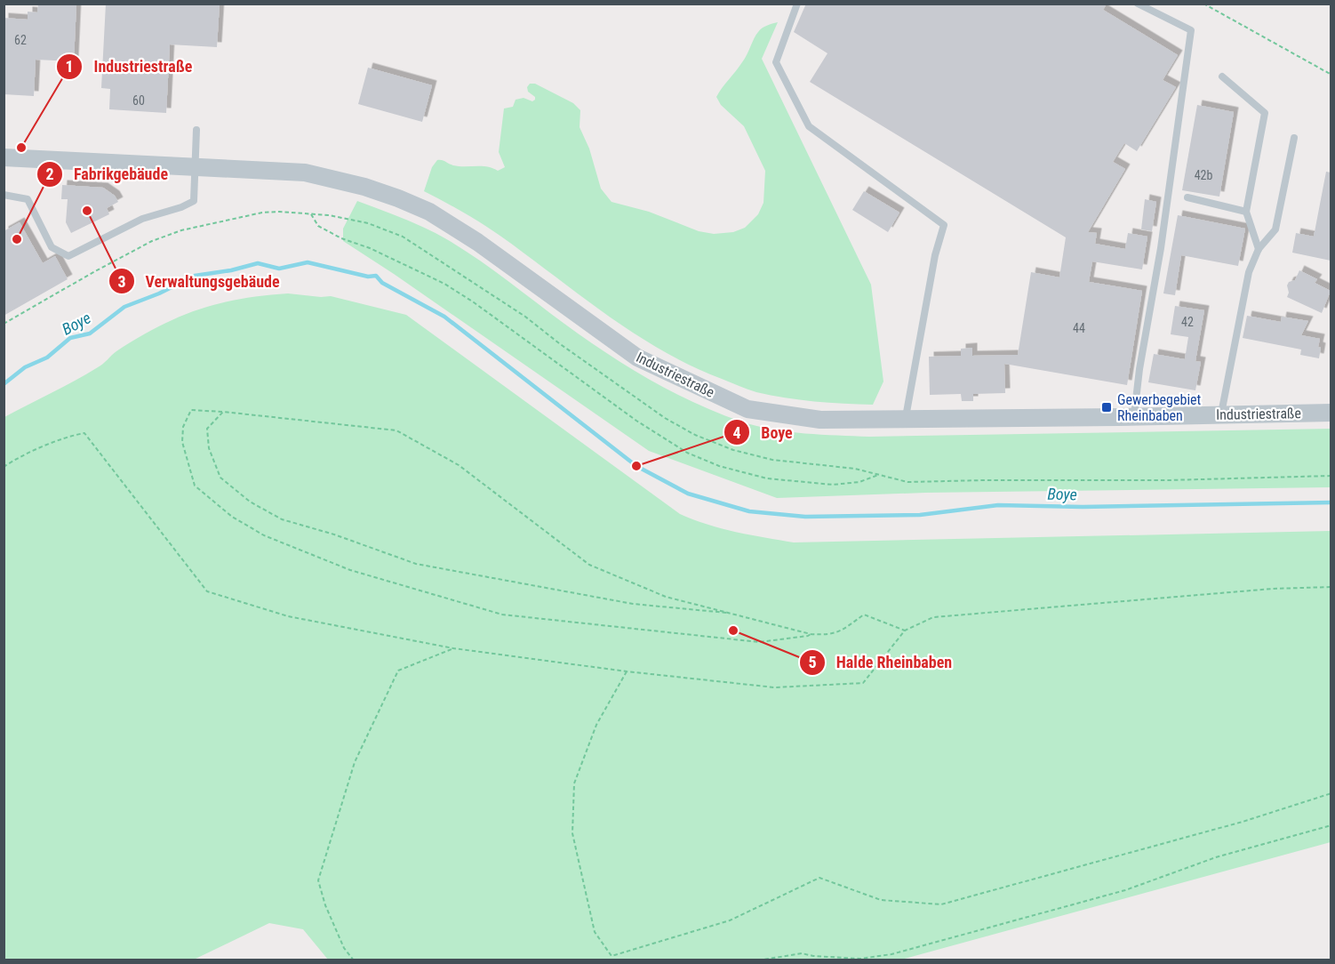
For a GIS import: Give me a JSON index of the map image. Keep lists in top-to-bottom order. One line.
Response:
{"streets":{"street":["Industriestraße"]},"water":["Boye"],"places":{"other":["Industriestraße","Verwaltungsgebäude","Fabrikgebäude","Boye","Halde Rheinbaben"],"transit":["Gewerbegebiet Rheinbaben"]},"house_numbers":["62","60","42b","42","44"]}
